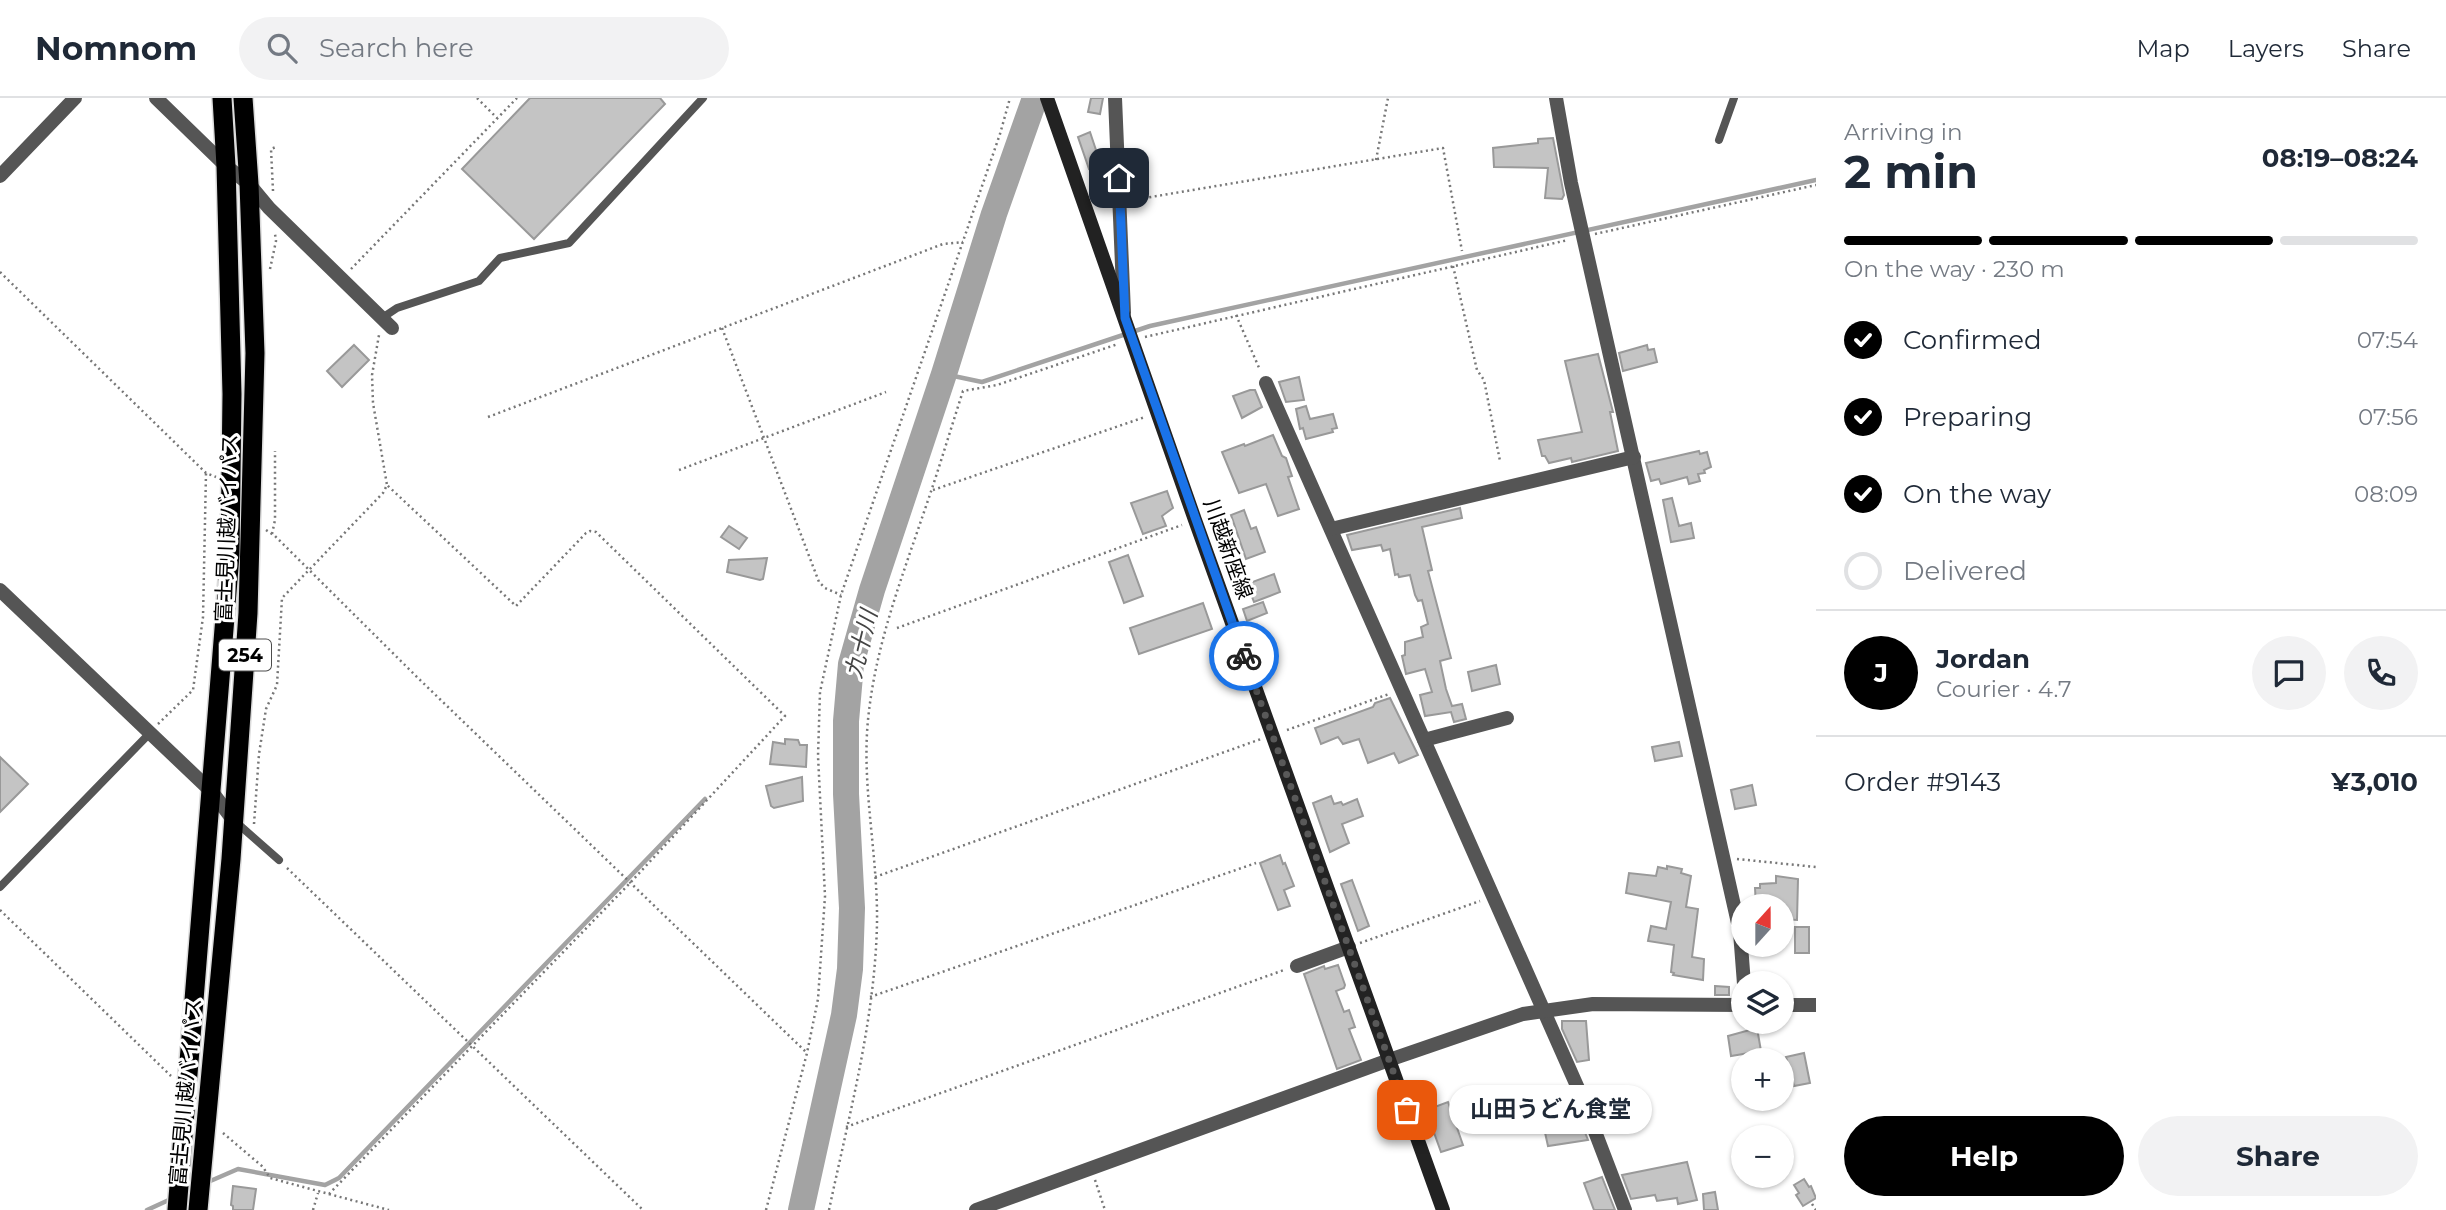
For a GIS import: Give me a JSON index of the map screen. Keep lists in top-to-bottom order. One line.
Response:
{"streets":{"highway":["富士見川越バイパス","254"],"main road":["川越新座線"]},"water":["九十川"],"places":["山田うどん食堂"],"north":"top","page":{"header":"Nomnom","search":"Search here","nav":["Map","Layers","Share"],"heading":["2 min","Arriving in","08:19–08:24"],"panel":["Jordan","Courier · 4.7","Order #9143","¥3,010"],"bar":"On the way · 230 m","list":[["Confirmed","07:54"],["Preparing","07:56"],["On the way","08:09"],"Delivered"],"round":"J","map_buttons":["+","−"],"bubble":"山田うどん食堂","buttons":["Help","Share"]}}
